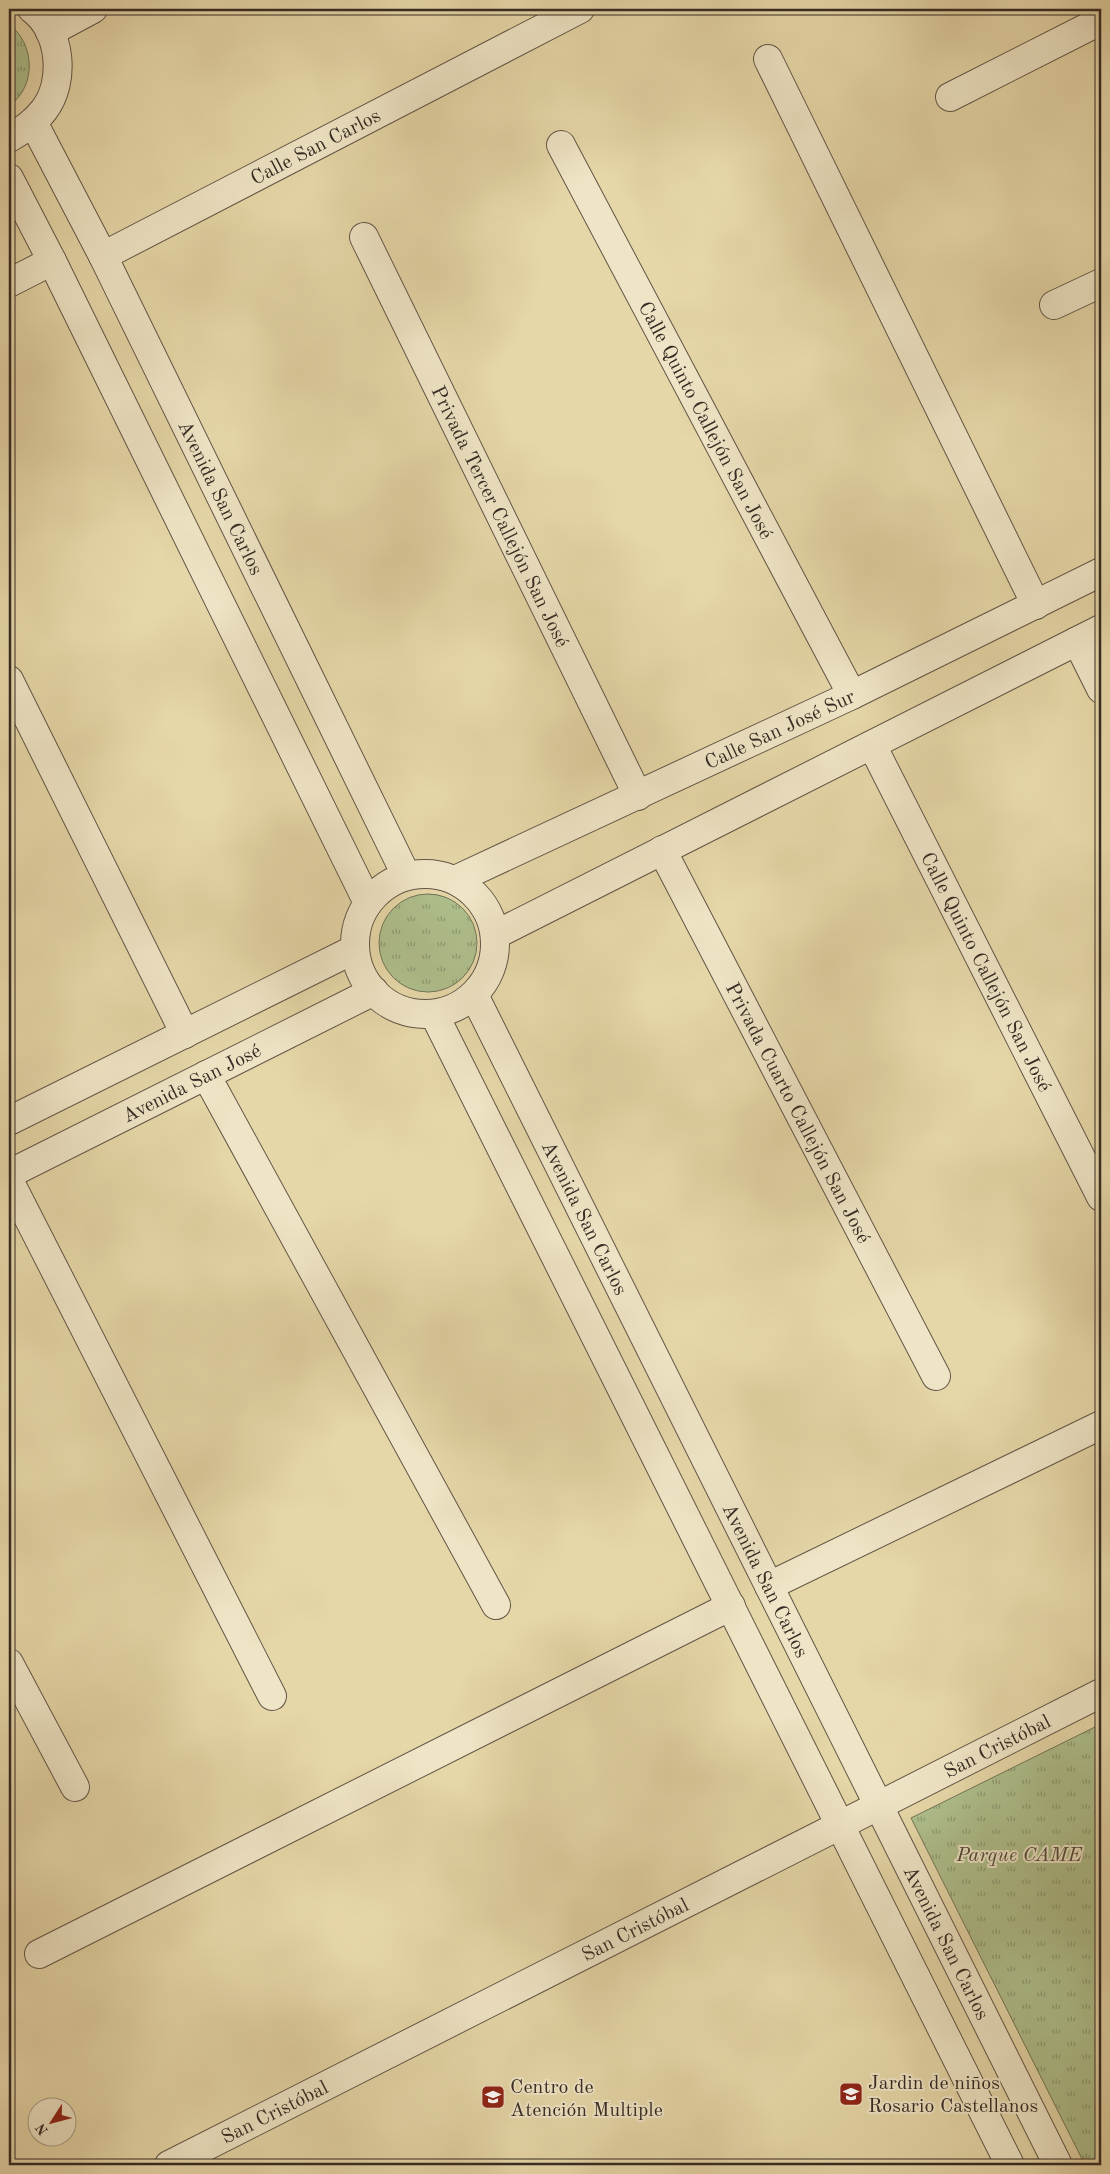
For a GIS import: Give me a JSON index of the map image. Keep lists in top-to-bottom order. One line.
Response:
{"streets":{"street":["Calle San Carlos","Calle Quinto Callejón San José","Avenida San Carlos","Privada Tercer Callejón San José","Calle San José Sur","Avenida San José","Privada Cuarto Callejón San José","San Cristóbal"]},"crossings":[["Calle San Carlos","Avenida San Carlos"],["Calle Quinto Callejón San José","Calle San José Sur"],["Avenida San Carlos","Calle San José Sur"],["Avenida San Carlos","Avenida San José"],["Avenida San Carlos","San Cristóbal"],["Privada Tercer Callejón San José","Calle San José Sur"],["Calle San José Sur","Avenida San José"]],"parks":["Parque CAME"],"places":{"school or university":["Jardin de niños Rosario Castellanos","Centro de Atención Multiple"]},"north":"bottom left"}
